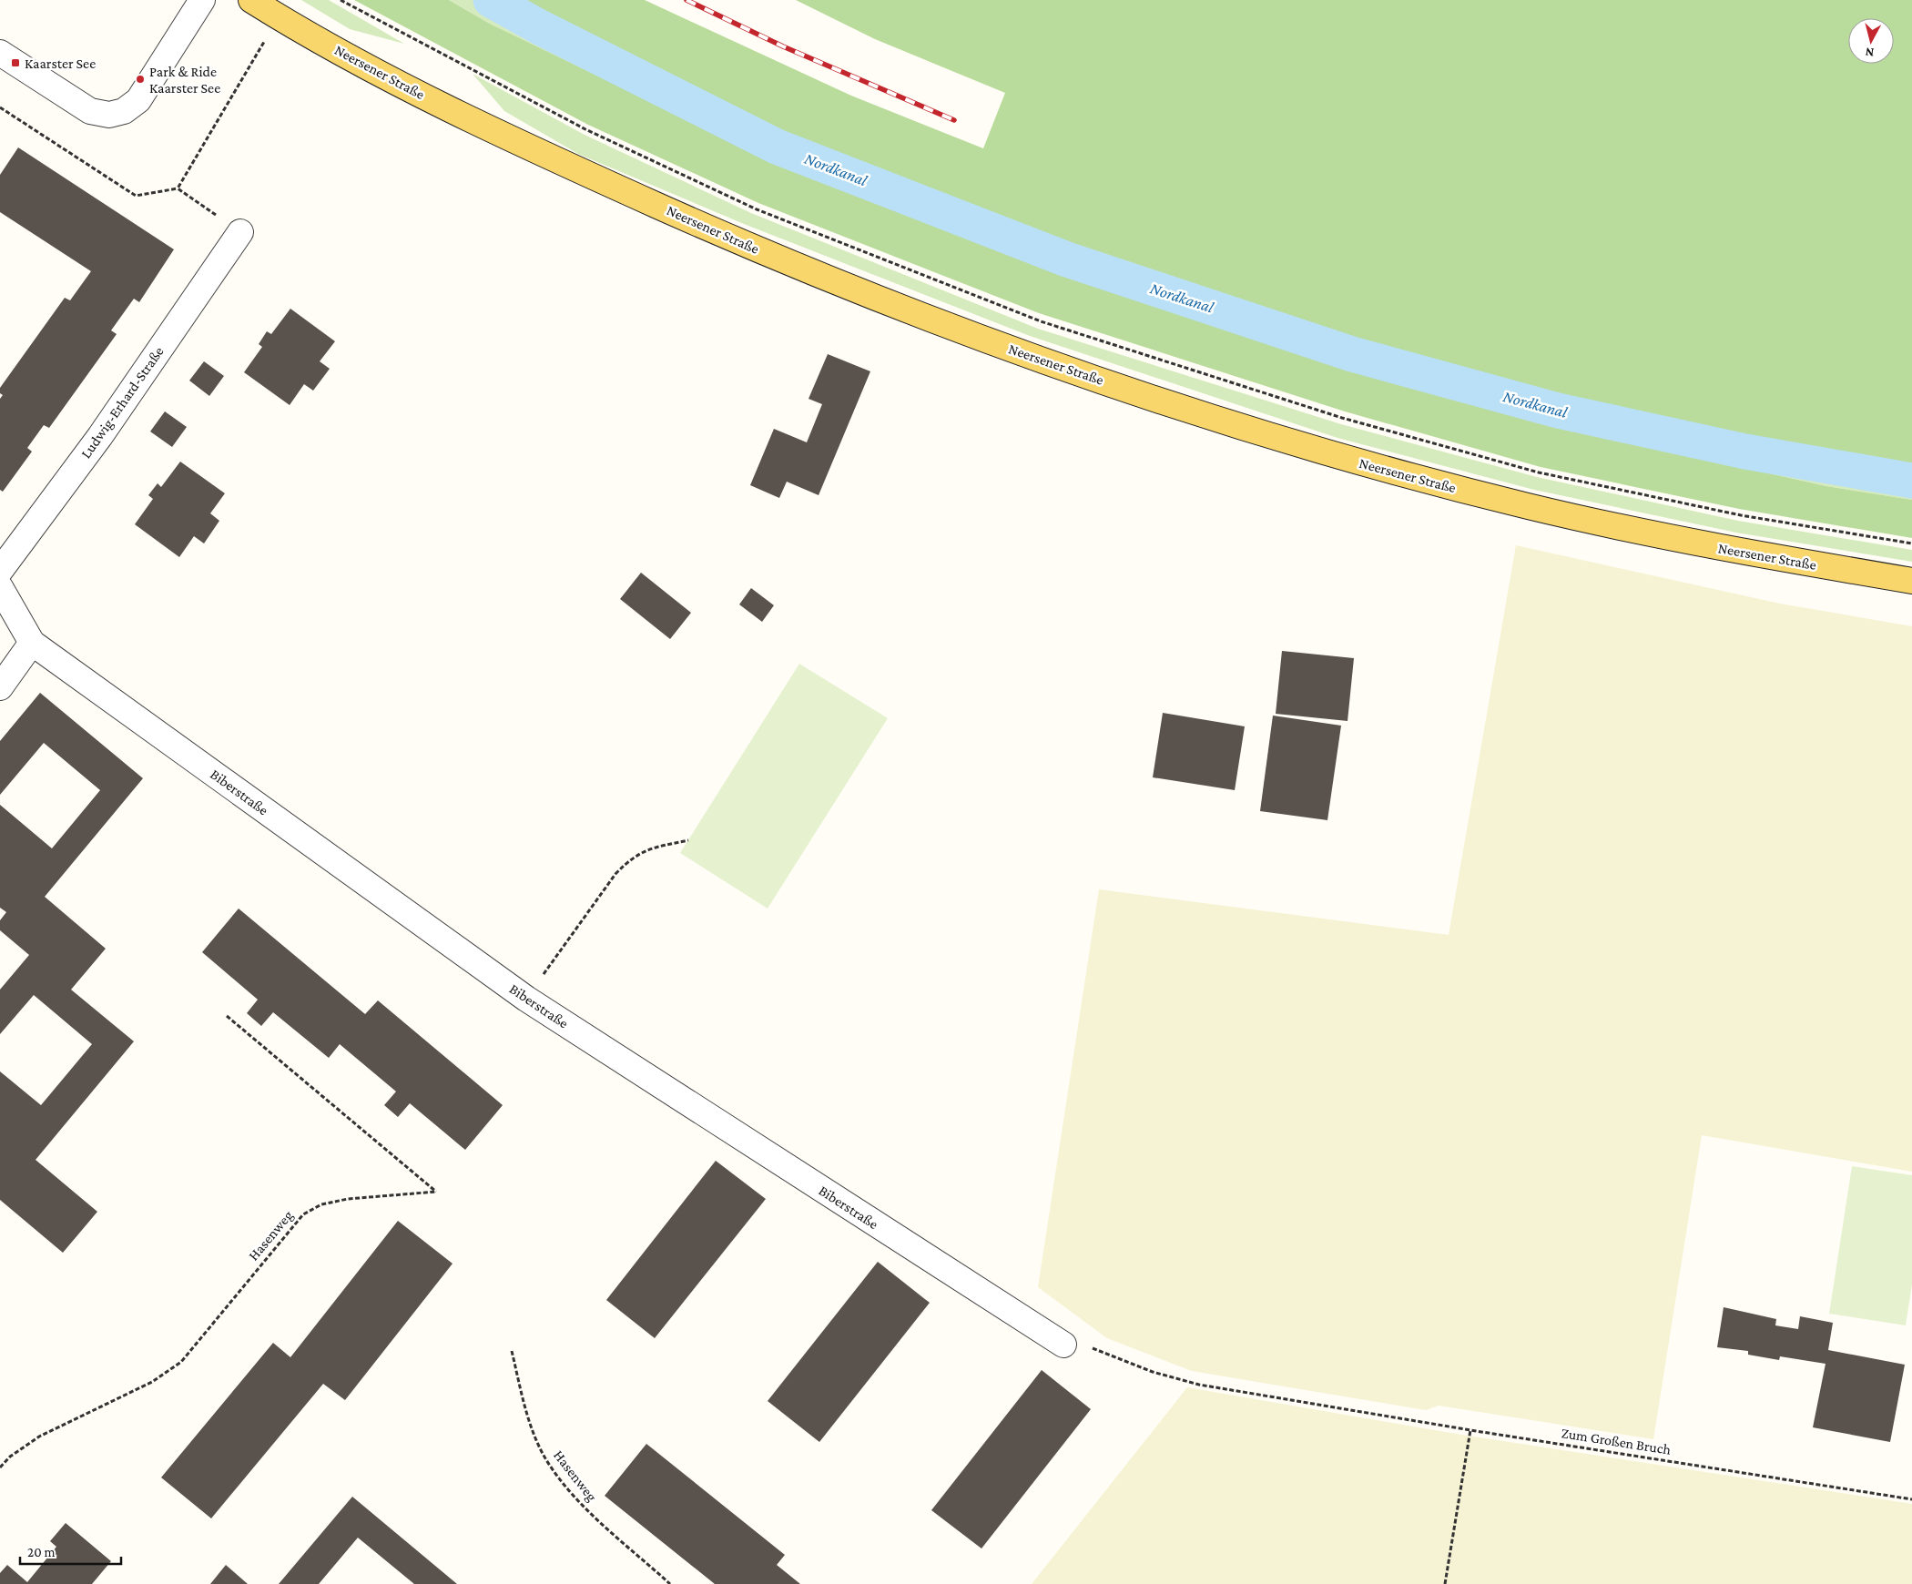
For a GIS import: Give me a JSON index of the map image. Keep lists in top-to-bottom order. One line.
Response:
{"streets":{"main road":["Neersener Straße"],"street":["Ludwig-Erhard-Straße","Biberstraße"],"path":["Hasenweg","Zum Großen Bruch"]},"crossings":[["Biberstraße","Zum Großen Bruch"]],"water":["Nordkanal"],"places":{"transit":["Kaarster See"],"other":["Park & Ride Kaarster See"]},"scale_bar":"20 m","north":"bottom"}
